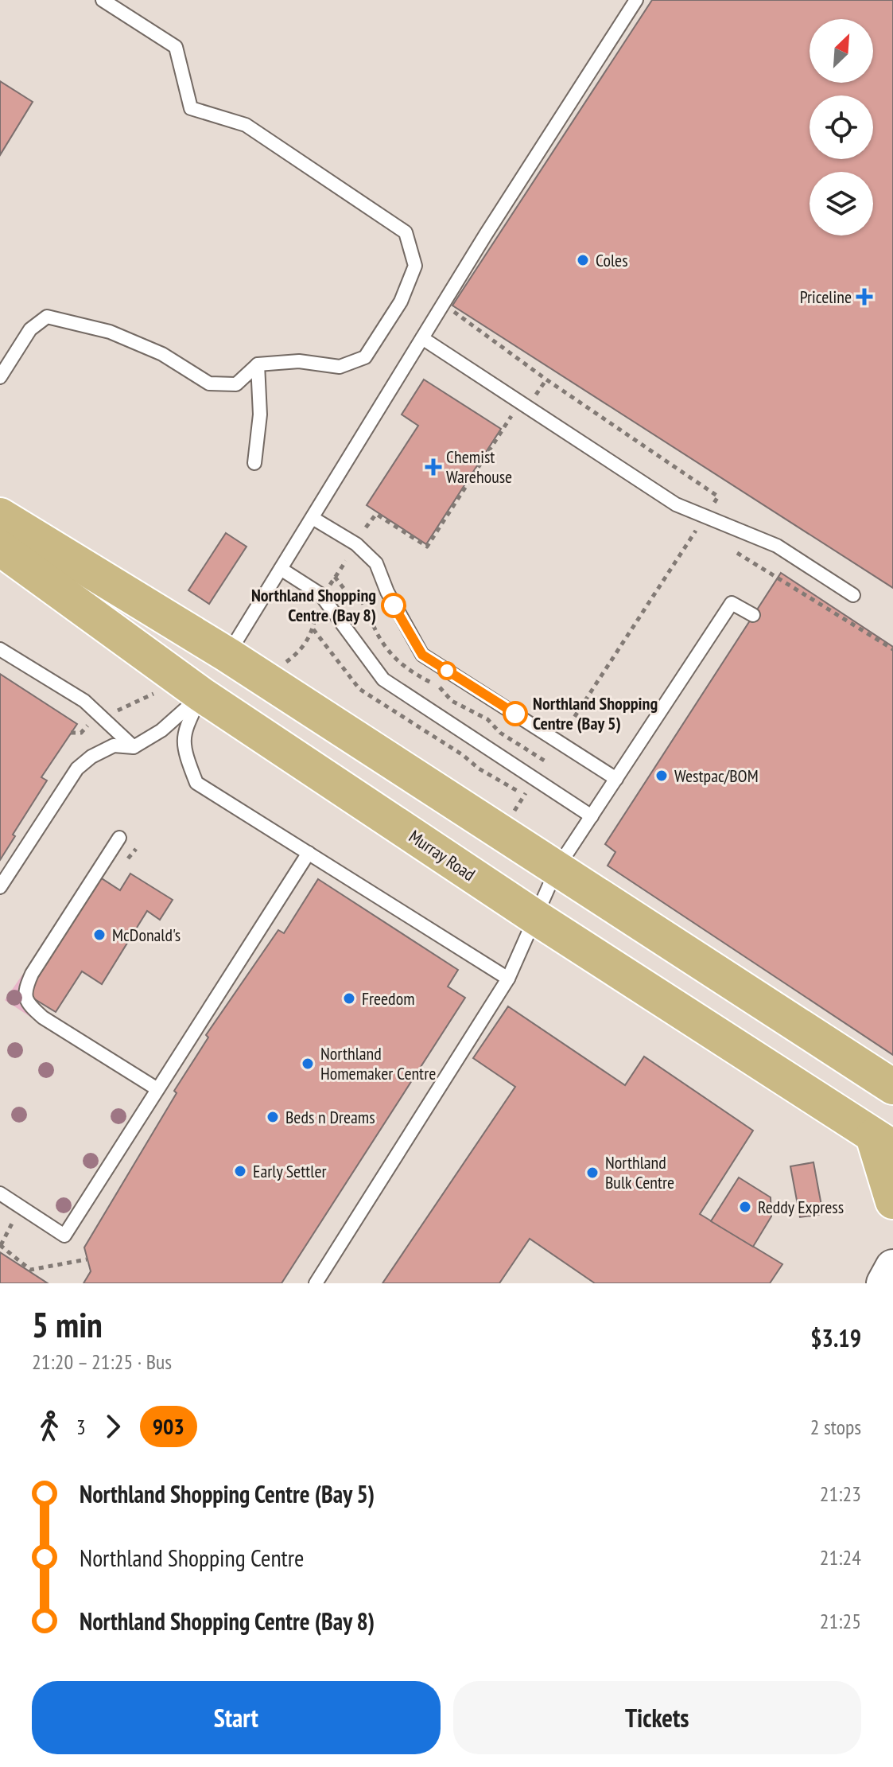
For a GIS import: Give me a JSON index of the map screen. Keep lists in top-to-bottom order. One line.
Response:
{"streets":{"main road":["Murray Road"]},"places":{"other":["Coles","Northland Shopping Centre (Bay 8)","Northland Shopping Centre (Bay 5)","Westpac/BOM","McDonald's","Freedom","Northland Homemaker Centre","Beds n Dreams","Early Settler","Northland Bulk Centre","Reddy Express"],"health":["Priceline","Chemist Warehouse"]},"lines":["bus line 903"],"north":"top right","page":{"heading":["5 min","21:20 – 21:25 · Bus","$3.19"],"legs":["3","903","2 stops"],"list":[{"name":"Northland Shopping Centre (Bay 5)","value":"21:23"},{"name":"Northland Shopping Centre","value":"21:24"},{"name":"Northland Shopping Centre (Bay 8)","value":"21:25"}],"buttons":["Start","Tickets"]}}
